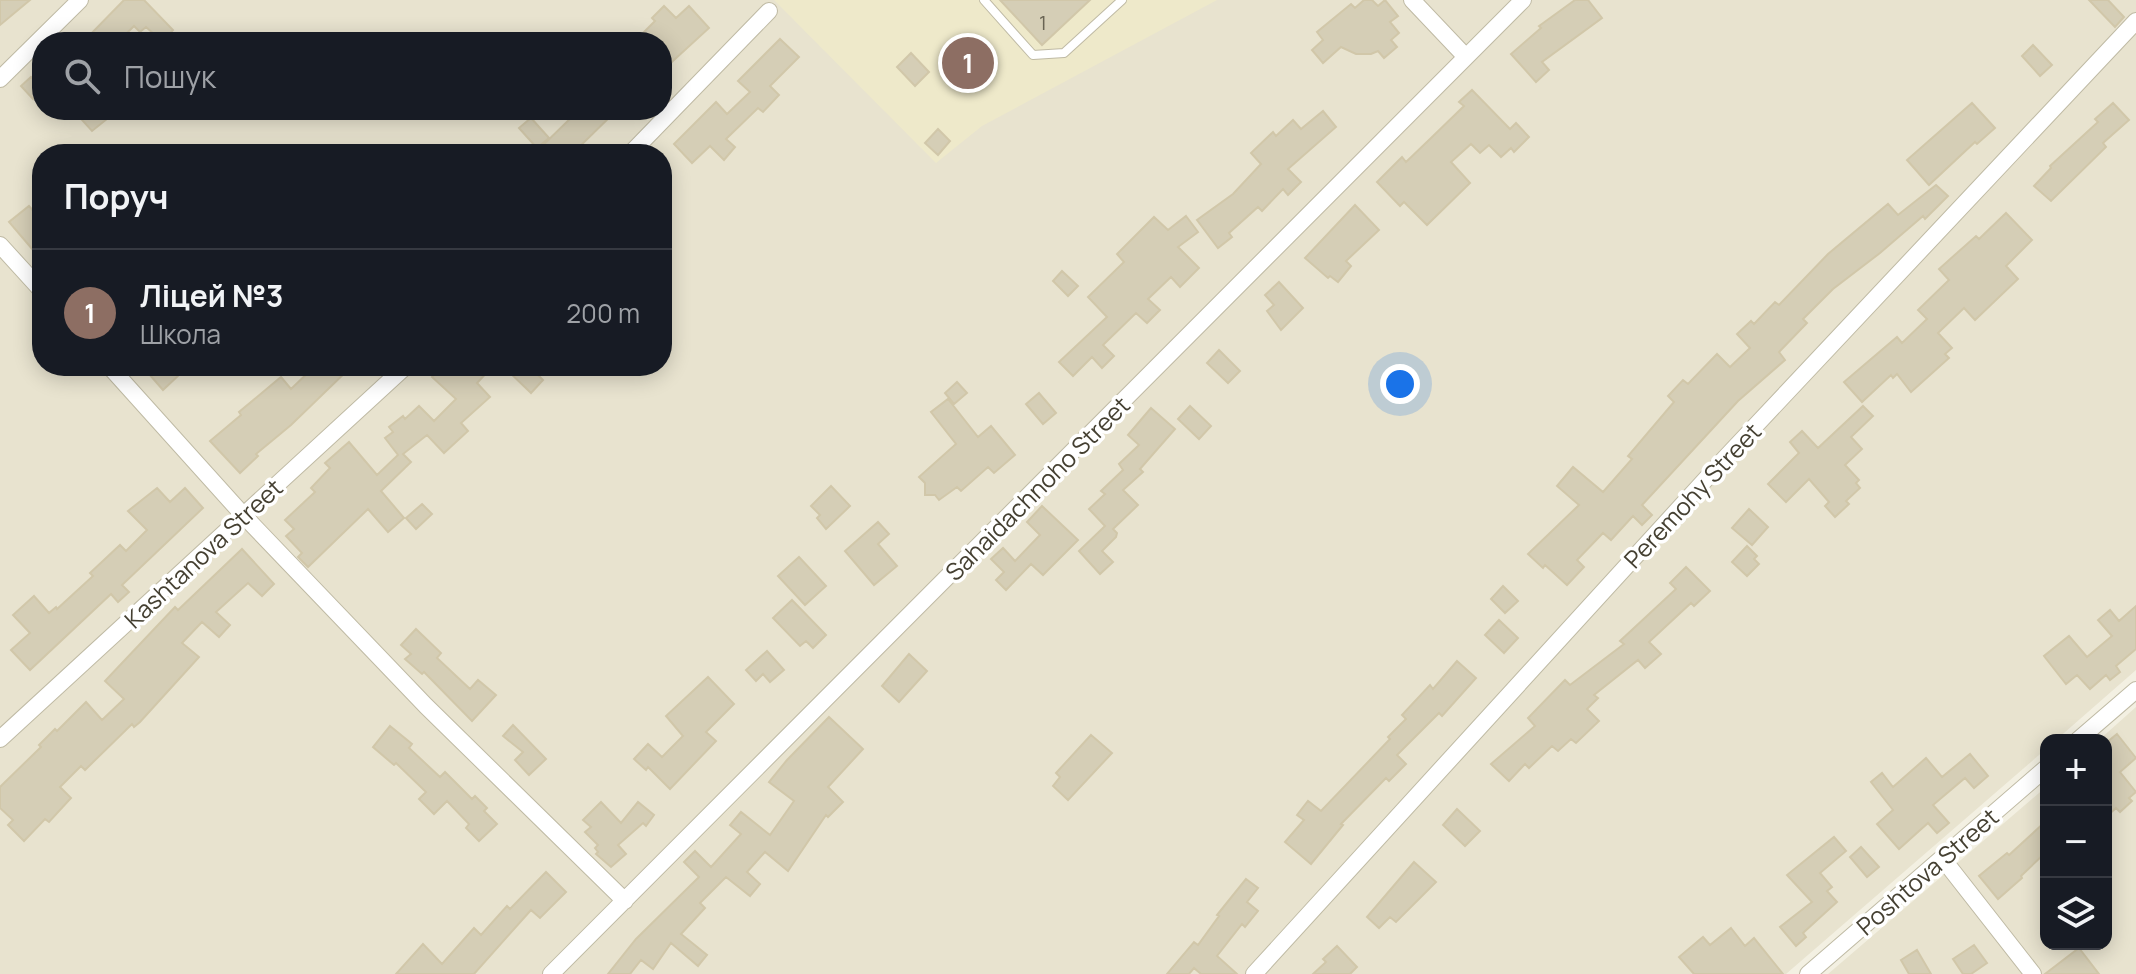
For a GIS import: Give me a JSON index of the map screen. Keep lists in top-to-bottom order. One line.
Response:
{"streets":{"street":["Sahaidachnoho Street","Peremohy Street","Kashtanova Street","Poshtova Street"]},"house_numbers":["1"],"page":{"search":"Пошук","pins":"1","heading":"Поруч","list":[{"mark":"1","name":"Ліцей №3","note":"Школа","value":"200 m"}],"map_buttons":["+","−"]}}
